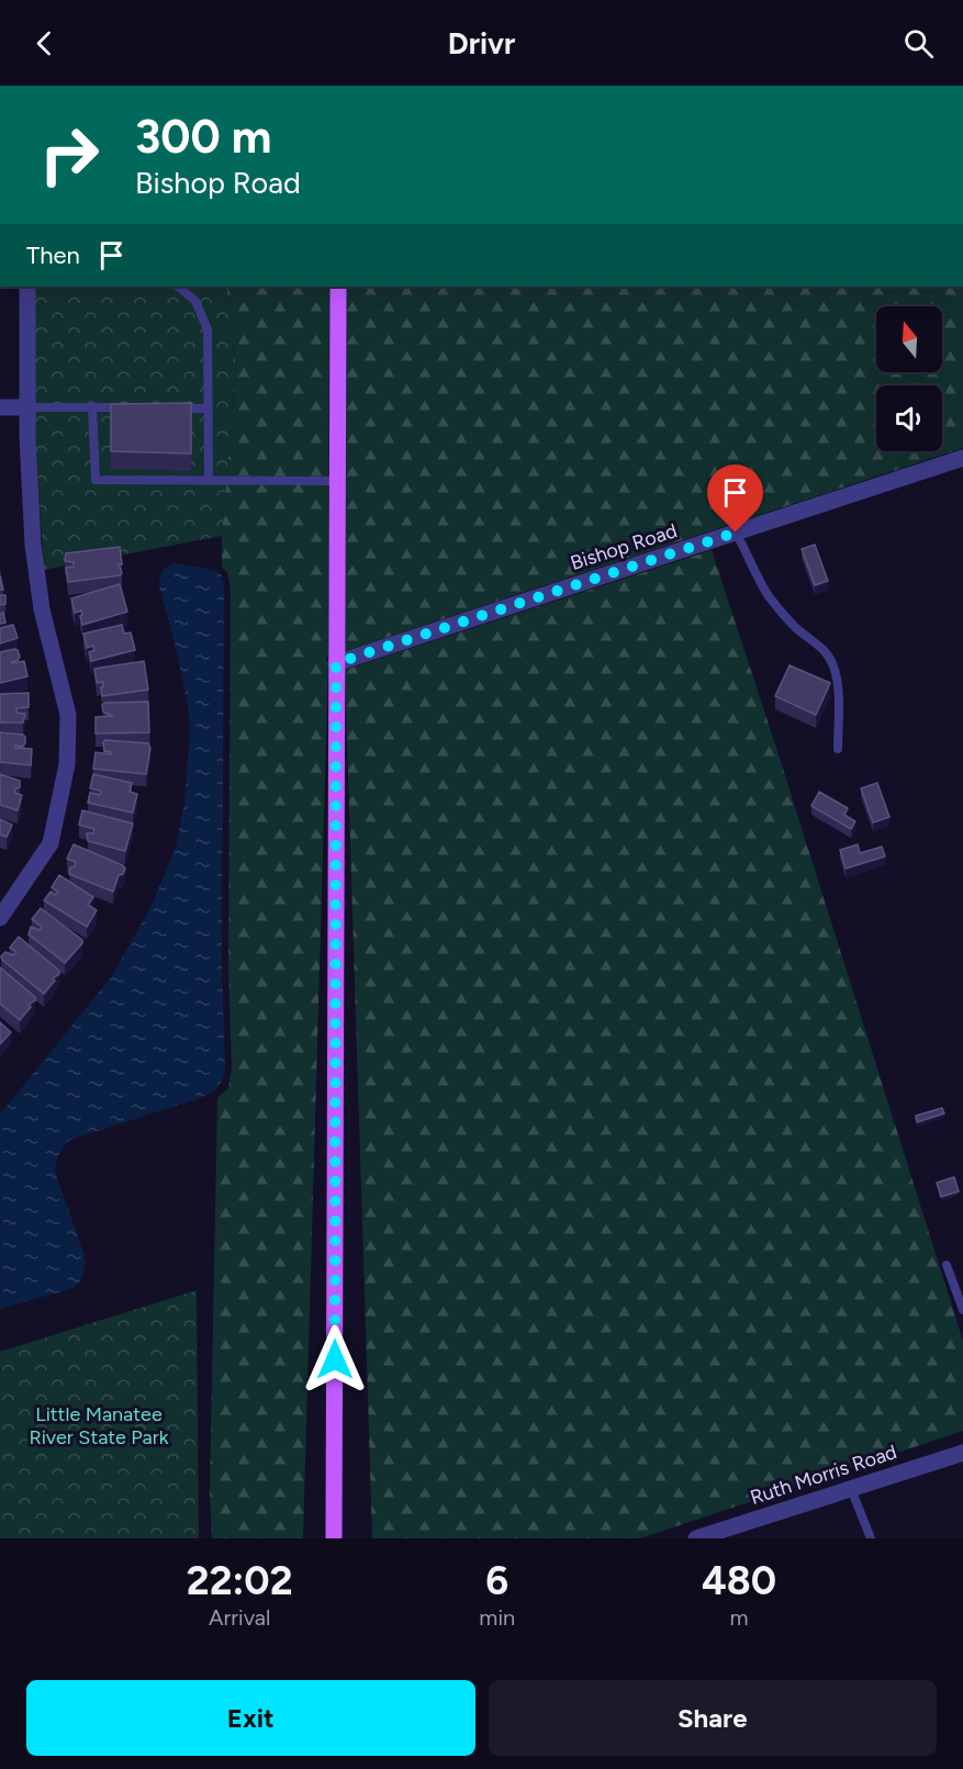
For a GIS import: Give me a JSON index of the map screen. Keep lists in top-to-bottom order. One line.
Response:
{"streets":{"street":["Bishop Road","Ruth Morris Road"]},"parks":["Little Manatee River State Park"],"north":"top","page":{"header":"Drivr","turn":["300 m","Bishop Road"],"then":"Then","eta":["22:02","Arrival","6","min","480","m"],"buttons":["Exit","Share"]}}
